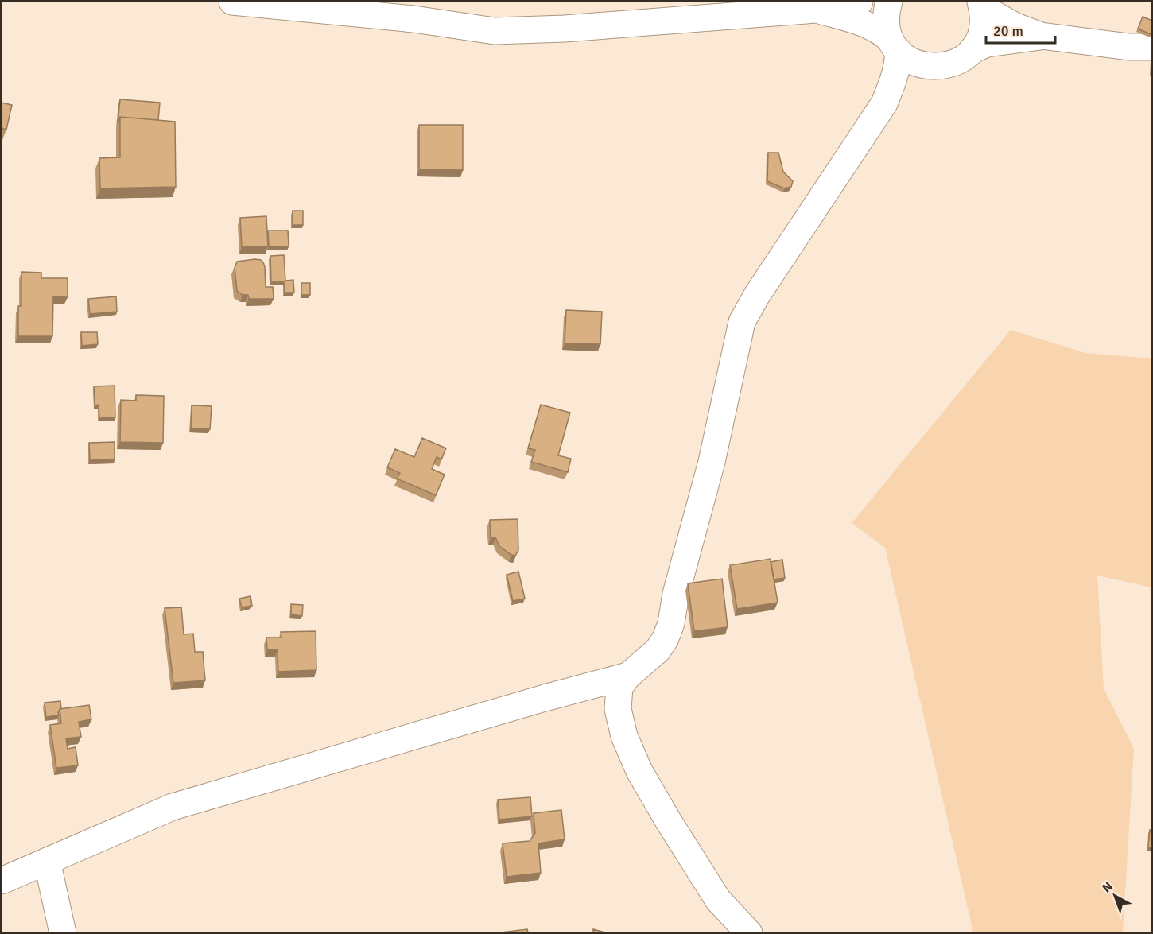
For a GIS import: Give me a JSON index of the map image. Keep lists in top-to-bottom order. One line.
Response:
{"scale_bar":"20 m","north":"top left"}
